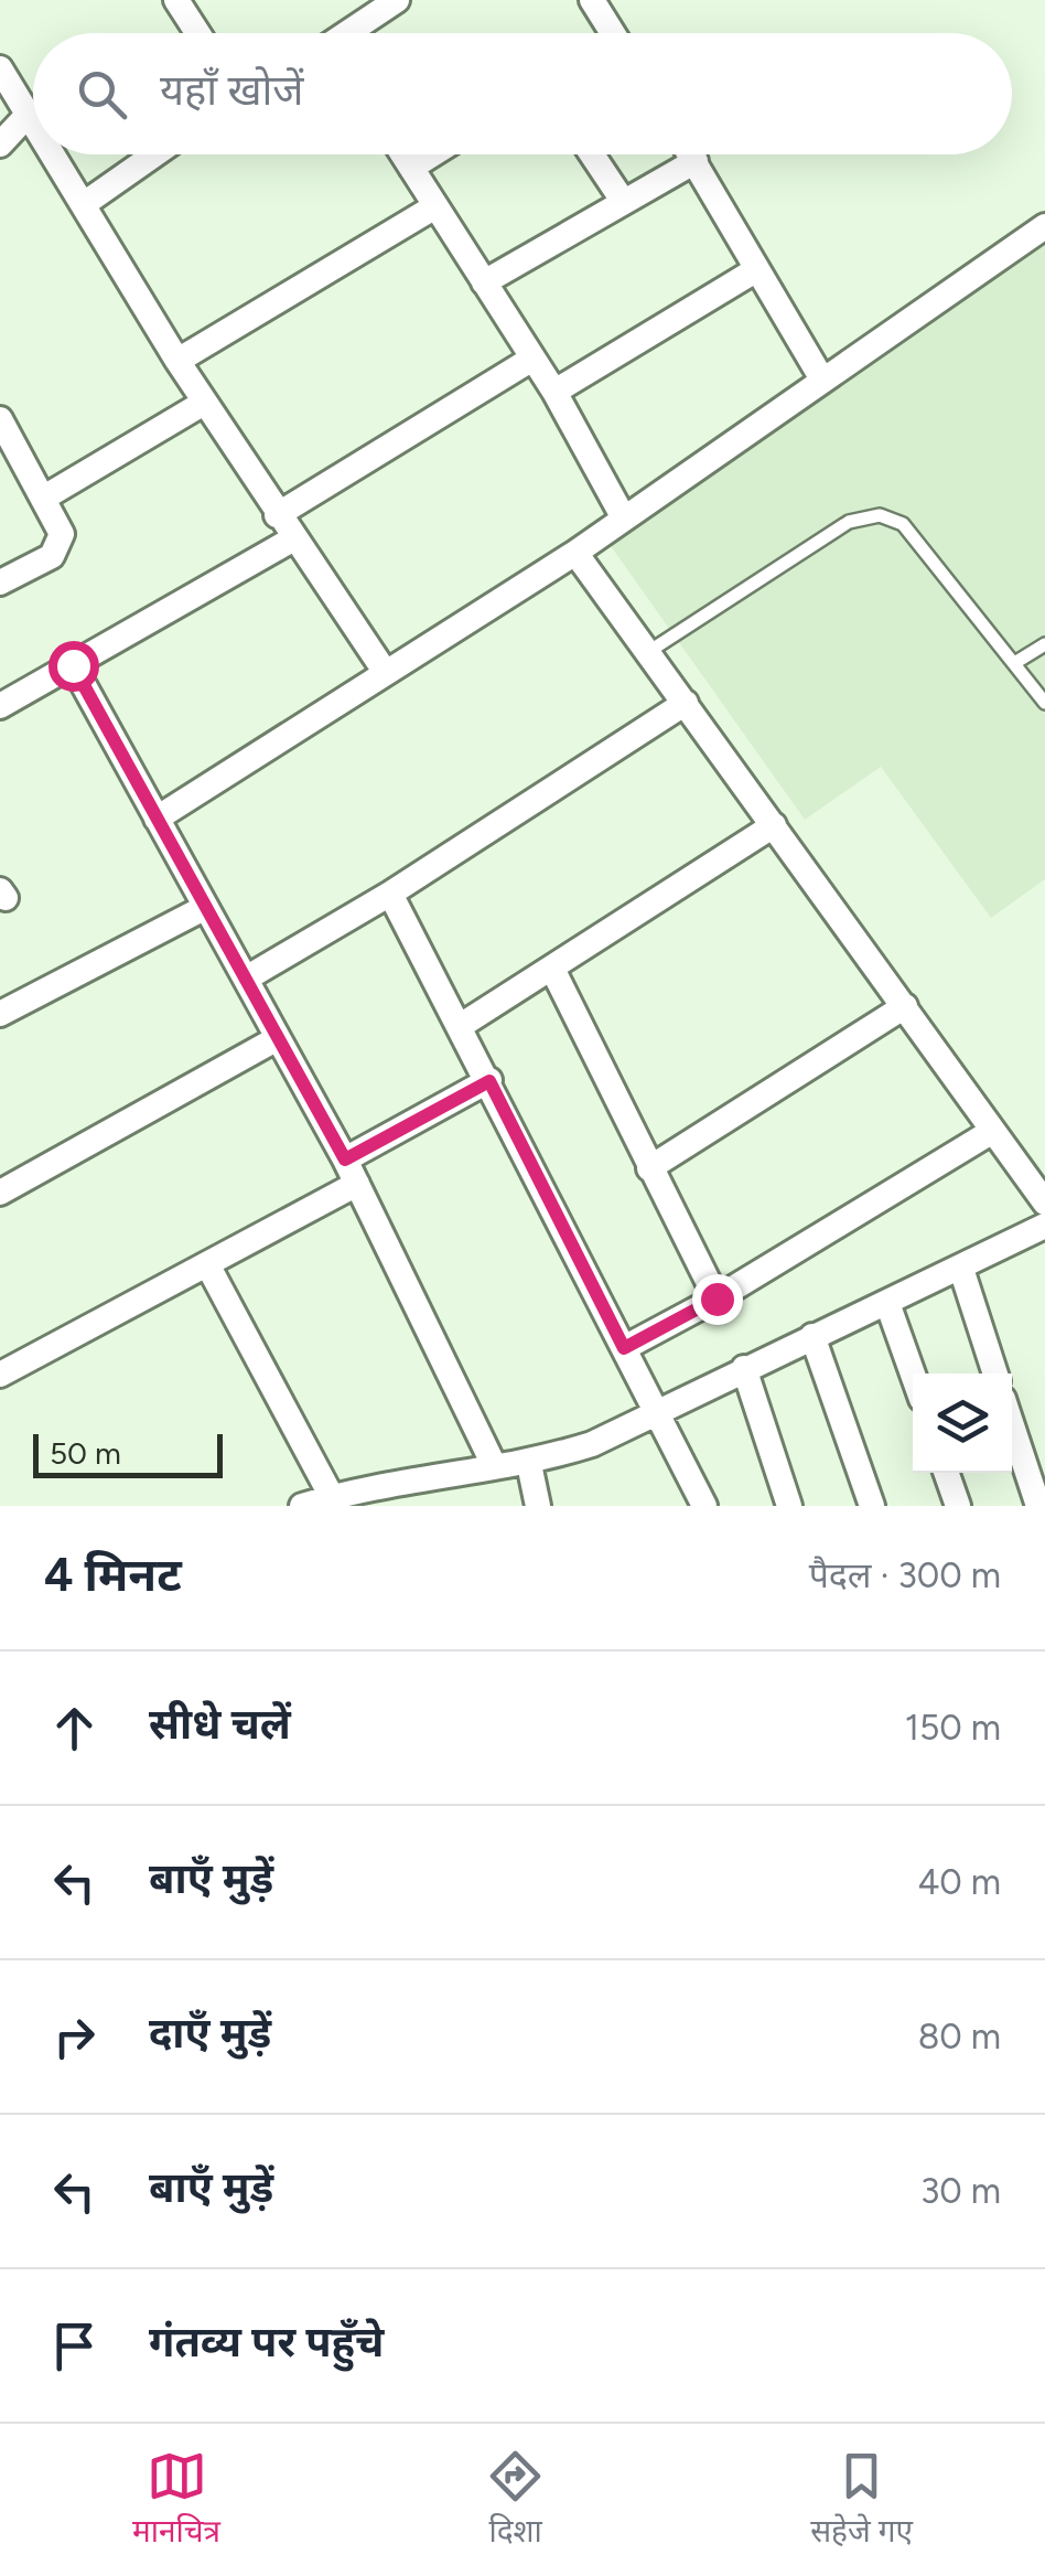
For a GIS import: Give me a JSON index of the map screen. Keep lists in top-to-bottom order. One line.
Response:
{"scale_bar":"50 m","page":{"search":"यहाँ खोजें","scale":"50 m","heading":["4 मिनट","पैदल · 300 m"],"list":[["सीधे चलें","150 m"],["बाएँ मुड़ें","40 m"],["दाएँ मुड़ें","80 m"],["बाएँ मुड़ें","30 m"],"गंतव्य पर पहुँचे"],"nav":["मानचित्र","दिशा","सहेजे गए"]}}
